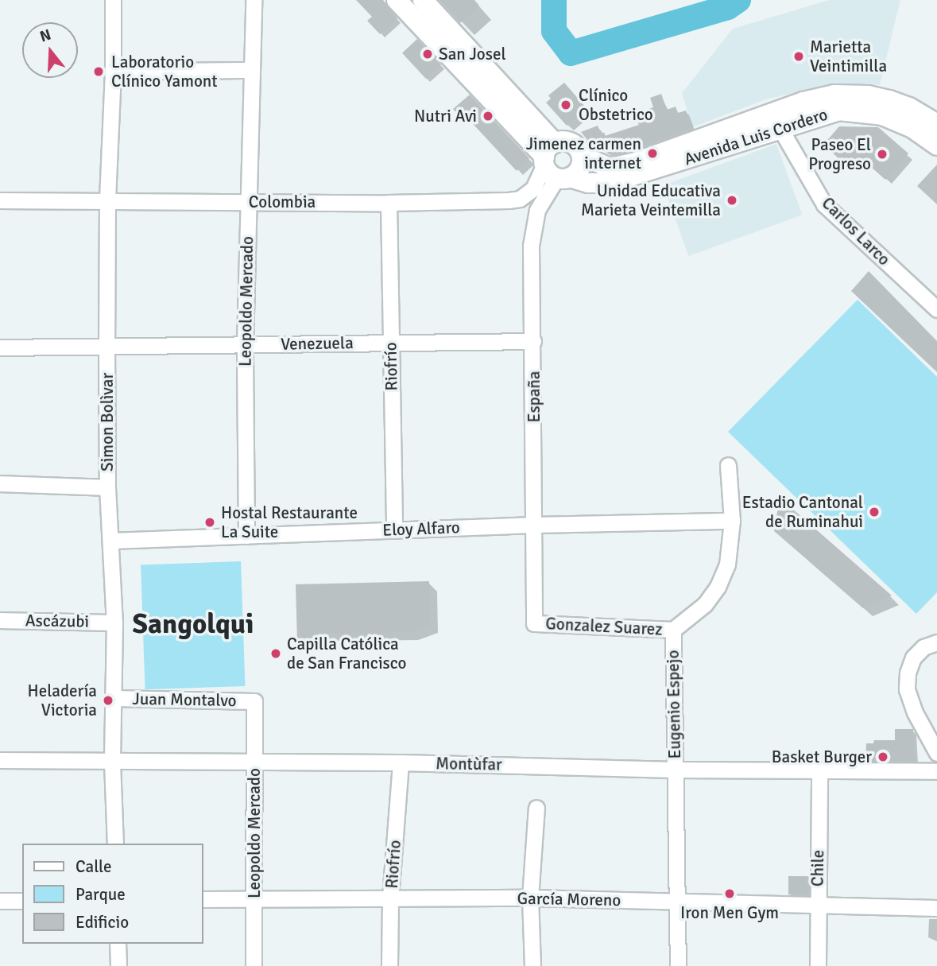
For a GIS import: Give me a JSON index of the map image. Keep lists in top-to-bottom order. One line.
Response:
{"streets":{"main road":["Avenida Luis Cordero"],"street":["Colombia","Carlos Larco","Leopoldo Mercado","Venezuela","Riofrío","España","Simon Bolìvar","Eloy Alfaro","Ascázubi","Gonzalez Suarez","Juan Montalvo","Eugenio Espejo","Montùfar","Chile","García Moreno"]},"crossings":[["Avenida Luis Cordero","Colombia"],["Avenida Luis Cordero","Carlos Larco"],["Avenida Luis Cordero","España"],["Colombia","Leopoldo Mercado"],["Colombia","Riofrío"],["Colombia","España"],["Colombia","Simon Bolìvar"],["Leopoldo Mercado","Venezuela"],["Leopoldo Mercado","Eloy Alfaro"],["Leopoldo Mercado","Juan Montalvo"],["Leopoldo Mercado","Montùfar"],["Leopoldo Mercado","García Moreno"],["Venezuela","Riofrío"],["Venezuela","España"],["Venezuela","Simon Bolìvar"],["Riofrío","Eloy Alfaro"],["Riofrío","Montùfar"],["Riofrío","García Moreno"],["España","Eloy Alfaro"],["España","Gonzalez Suarez"],["Simon Bolìvar","Eloy Alfaro"],["Simon Bolìvar","Ascázubi"],["Simon Bolìvar","Juan Montalvo"],["Simon Bolìvar","Montùfar"],["Eloy Alfaro","Eugenio Espejo"],["Gonzalez Suarez","Eugenio Espejo"],["Eugenio Espejo","Montùfar"],["Eugenio Espejo","García Moreno"],["Montùfar","Chile"],["Chile","García Moreno"]],"districts":["Sangolqui"],"places":["San Josel","Marietta Veintimilla","Laboratorio Clínico Yamont","Clínico Obstetrico","Nutri Avi","Jimenez carmen internet","Paseo El Progreso","Unidad Educativa Marieta Veintemilla","Estadio Cantonal de Ruminahui","Hostal Restaurante La Suite","Capilla Católica de San Francisco","Heladería Victoria","Basket Burger","Iron Men Gym"],"legend":["Calle","Parque","Edificio"],"north":"top"}
